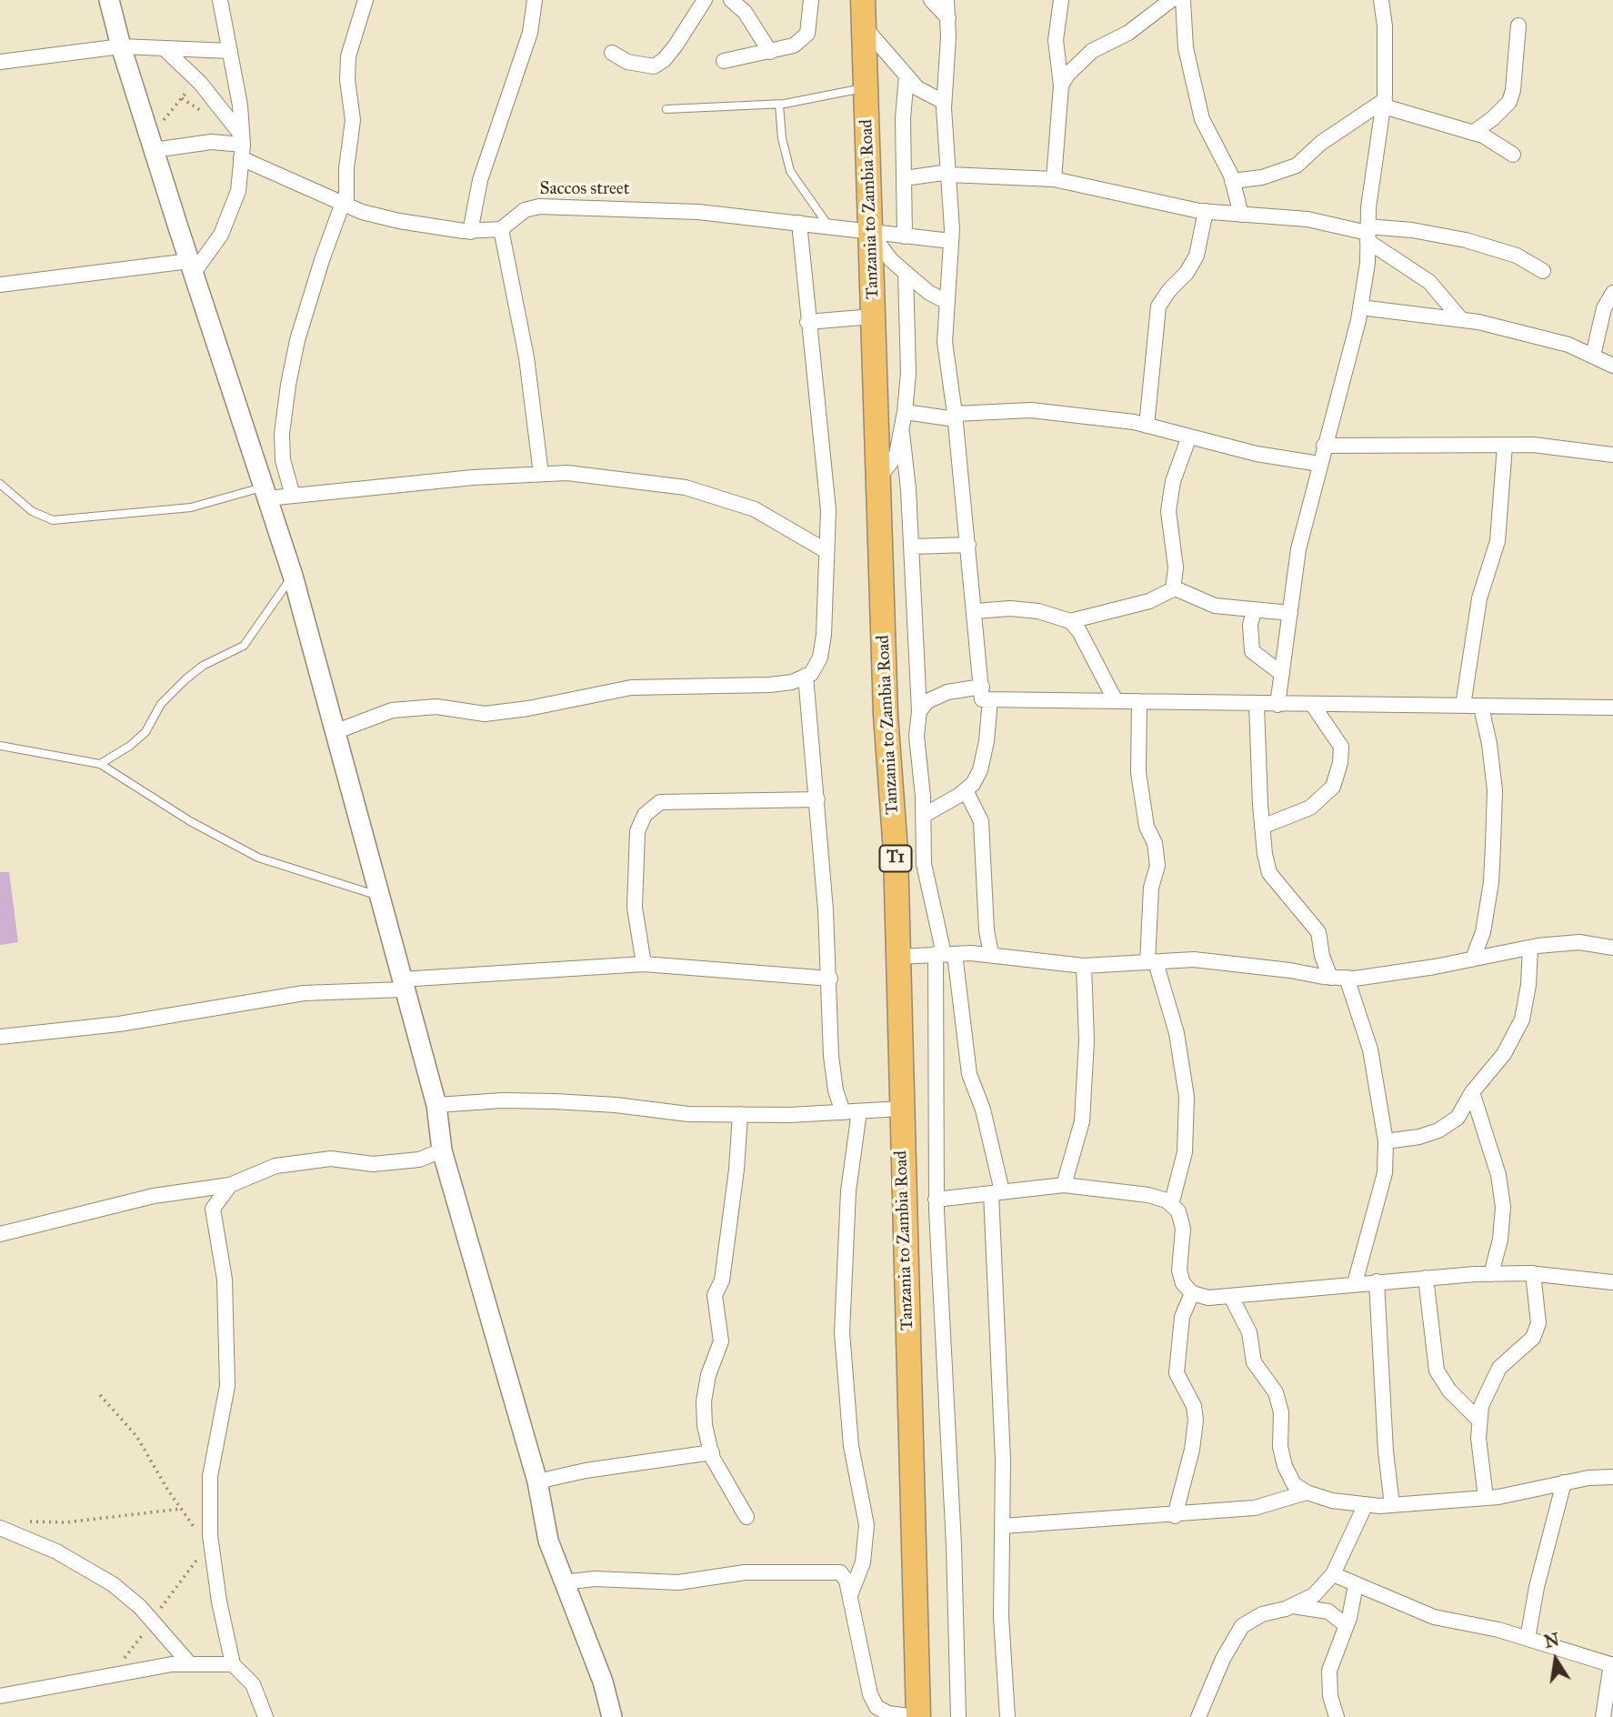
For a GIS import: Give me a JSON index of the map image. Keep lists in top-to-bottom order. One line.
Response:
{"streets":{"highway":["Tanzania to Zambia Road","T1"],"street":["Saccos street"]},"crossings":[["Saccos street","Tanzania to Zambia Road"]],"north":"top"}
